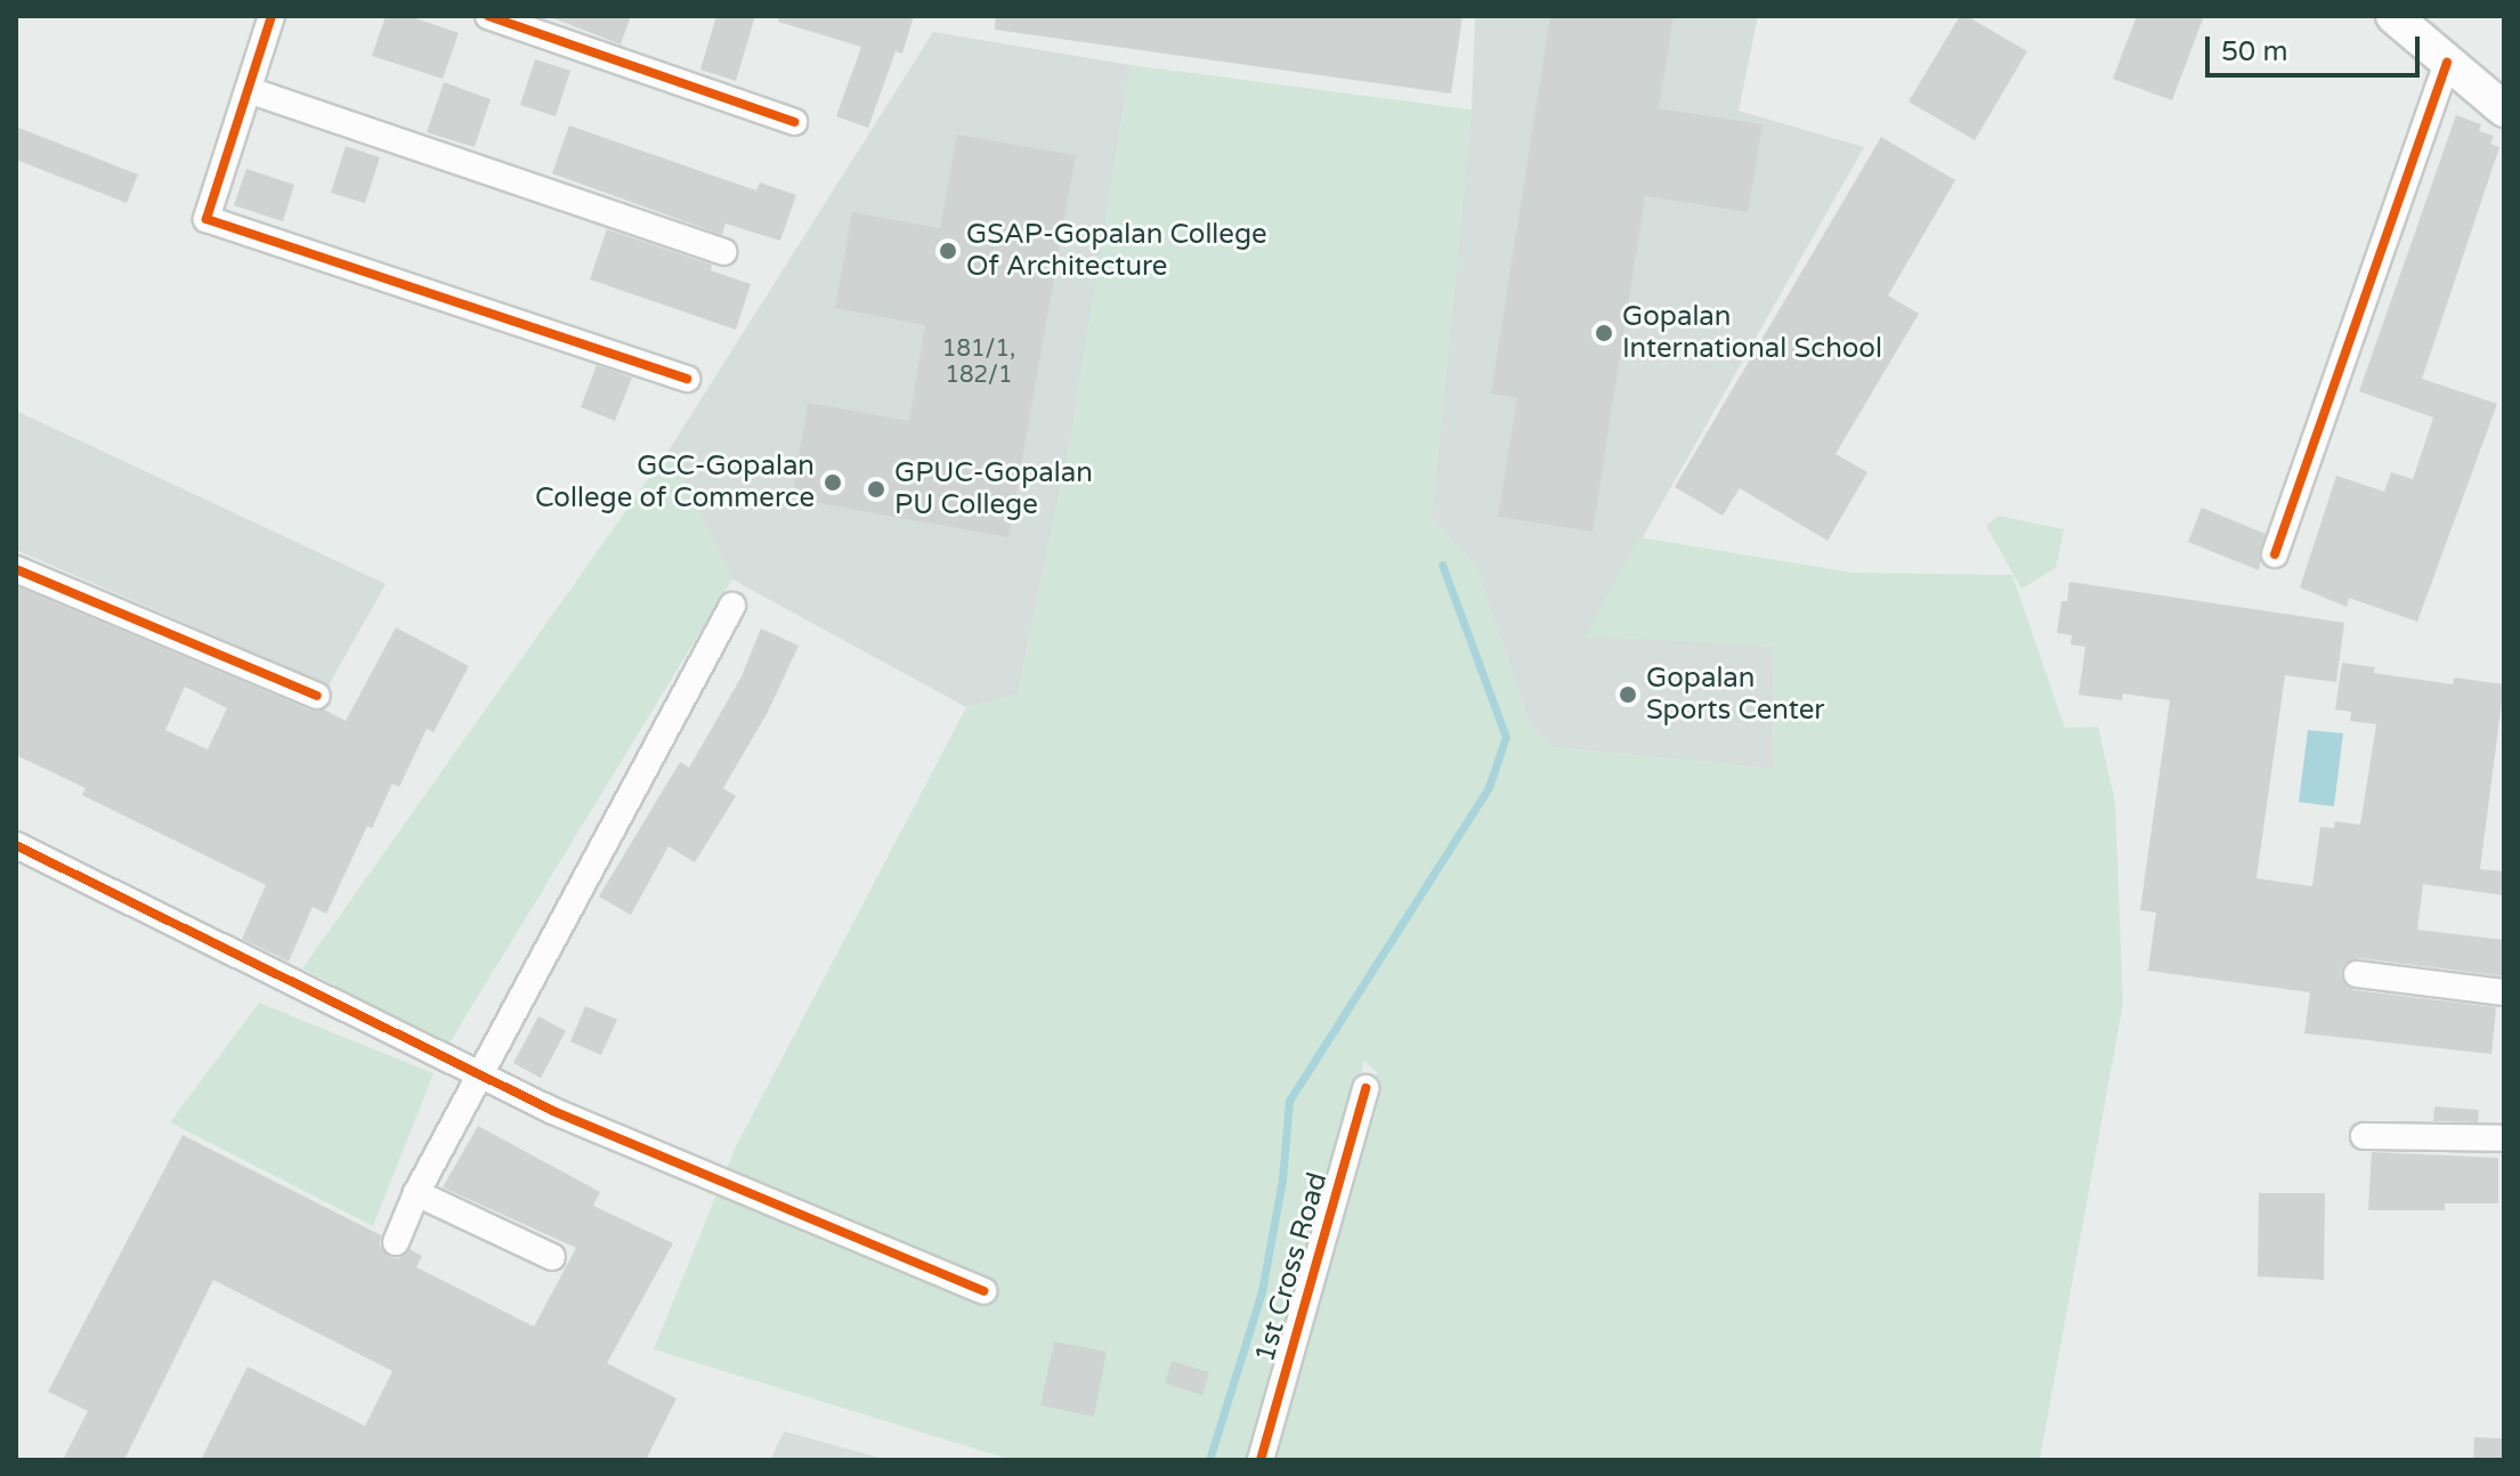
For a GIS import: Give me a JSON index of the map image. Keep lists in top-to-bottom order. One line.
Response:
{"streets":{"street":["1st Cross Road"]},"places":["GSAP-Gopalan College Of Architecture","Gopalan International School","GCC-Gopalan College of Commerce","GPUC-Gopalan PU College","Gopalan Sports Center"],"house_numbers":["181/1, 182/1"],"scale_bar":"50 m"}
